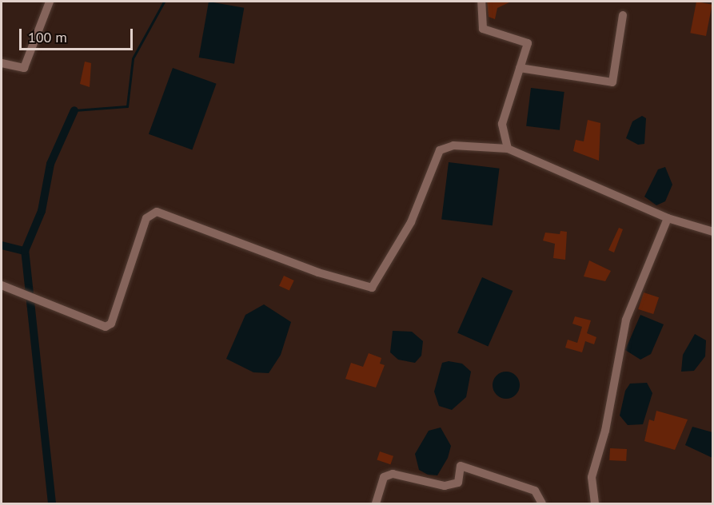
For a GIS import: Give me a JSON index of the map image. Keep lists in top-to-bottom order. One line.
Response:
{"scale_bar":"100 m"}
